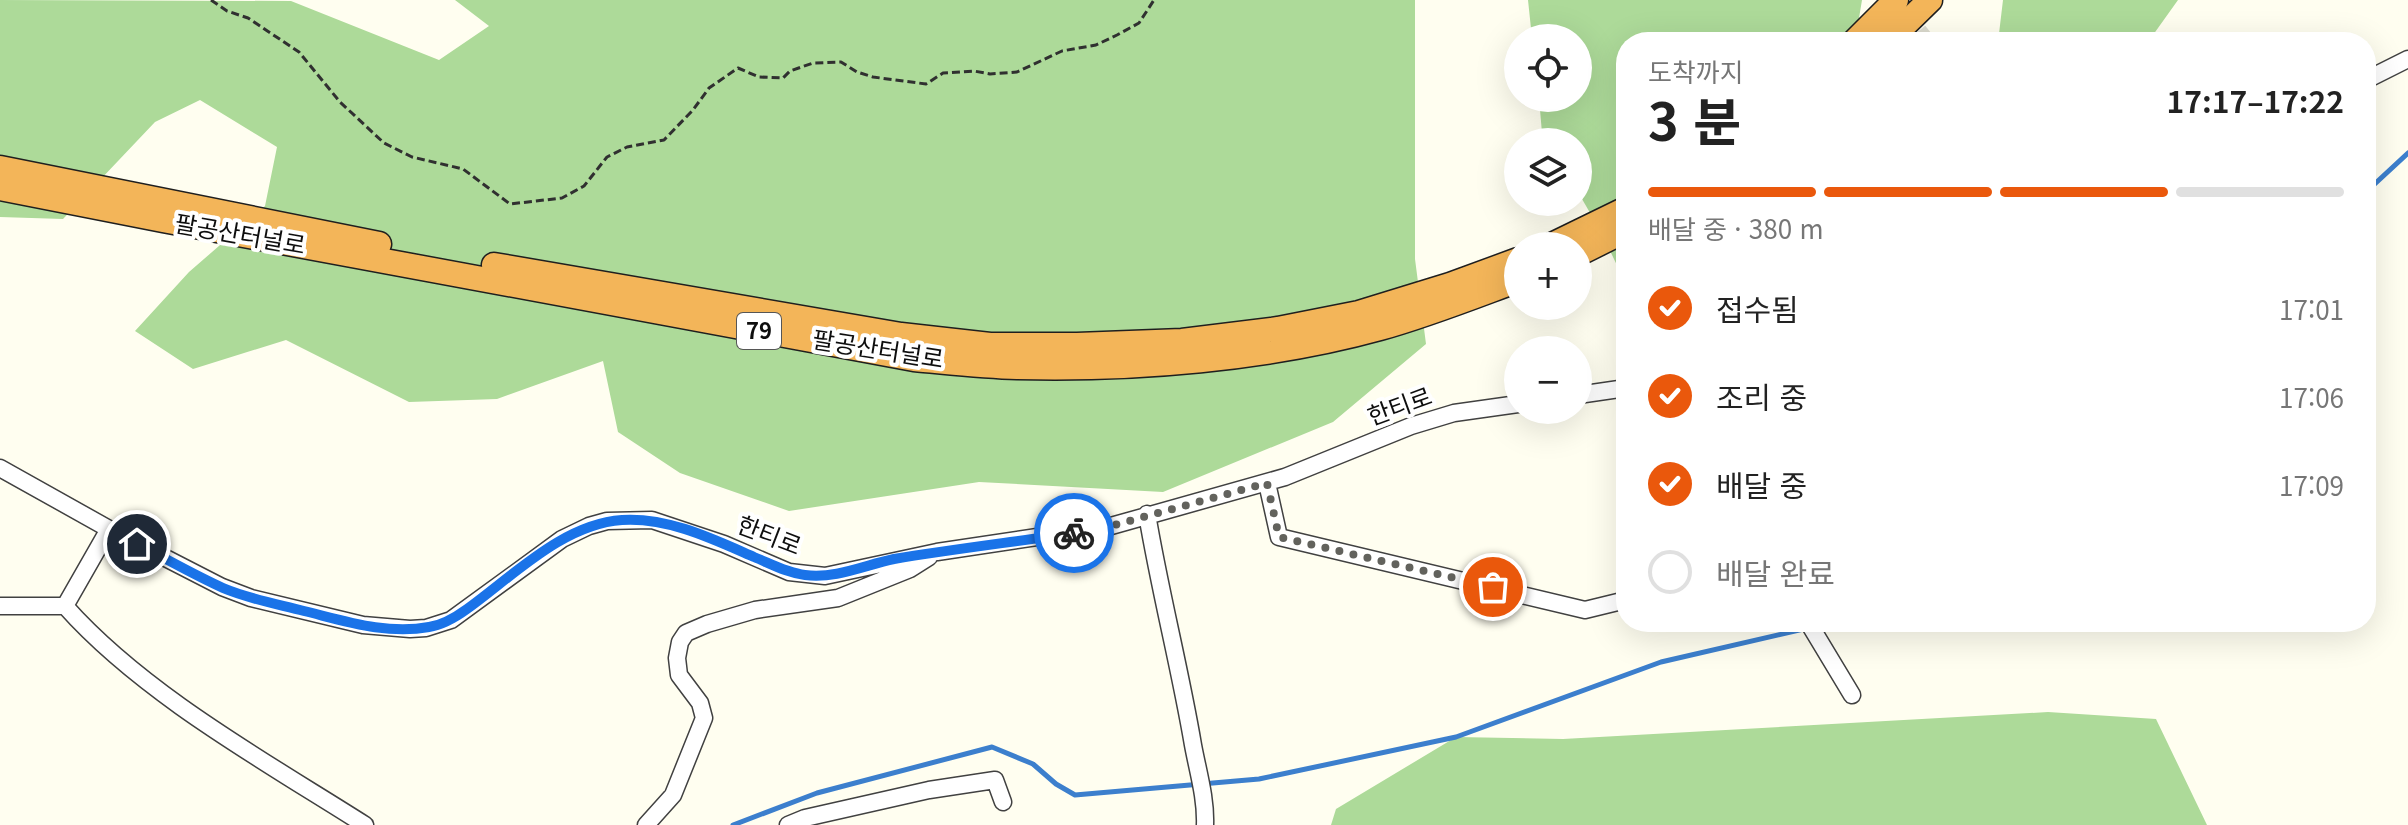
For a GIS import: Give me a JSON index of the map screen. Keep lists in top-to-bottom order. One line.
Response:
{"streets":{"highway":["팔공산터널로","79"],"street":["한티로"]},"page":{"map_buttons":["+","−"],"heading":["3 분","도착까지","17:17–17:22"],"bar":"배달 중 · 380 m","list":[["접수됨","17:01"],["조리 중","17:06"],["배달 중","17:09"],"배달 완료"]}}
